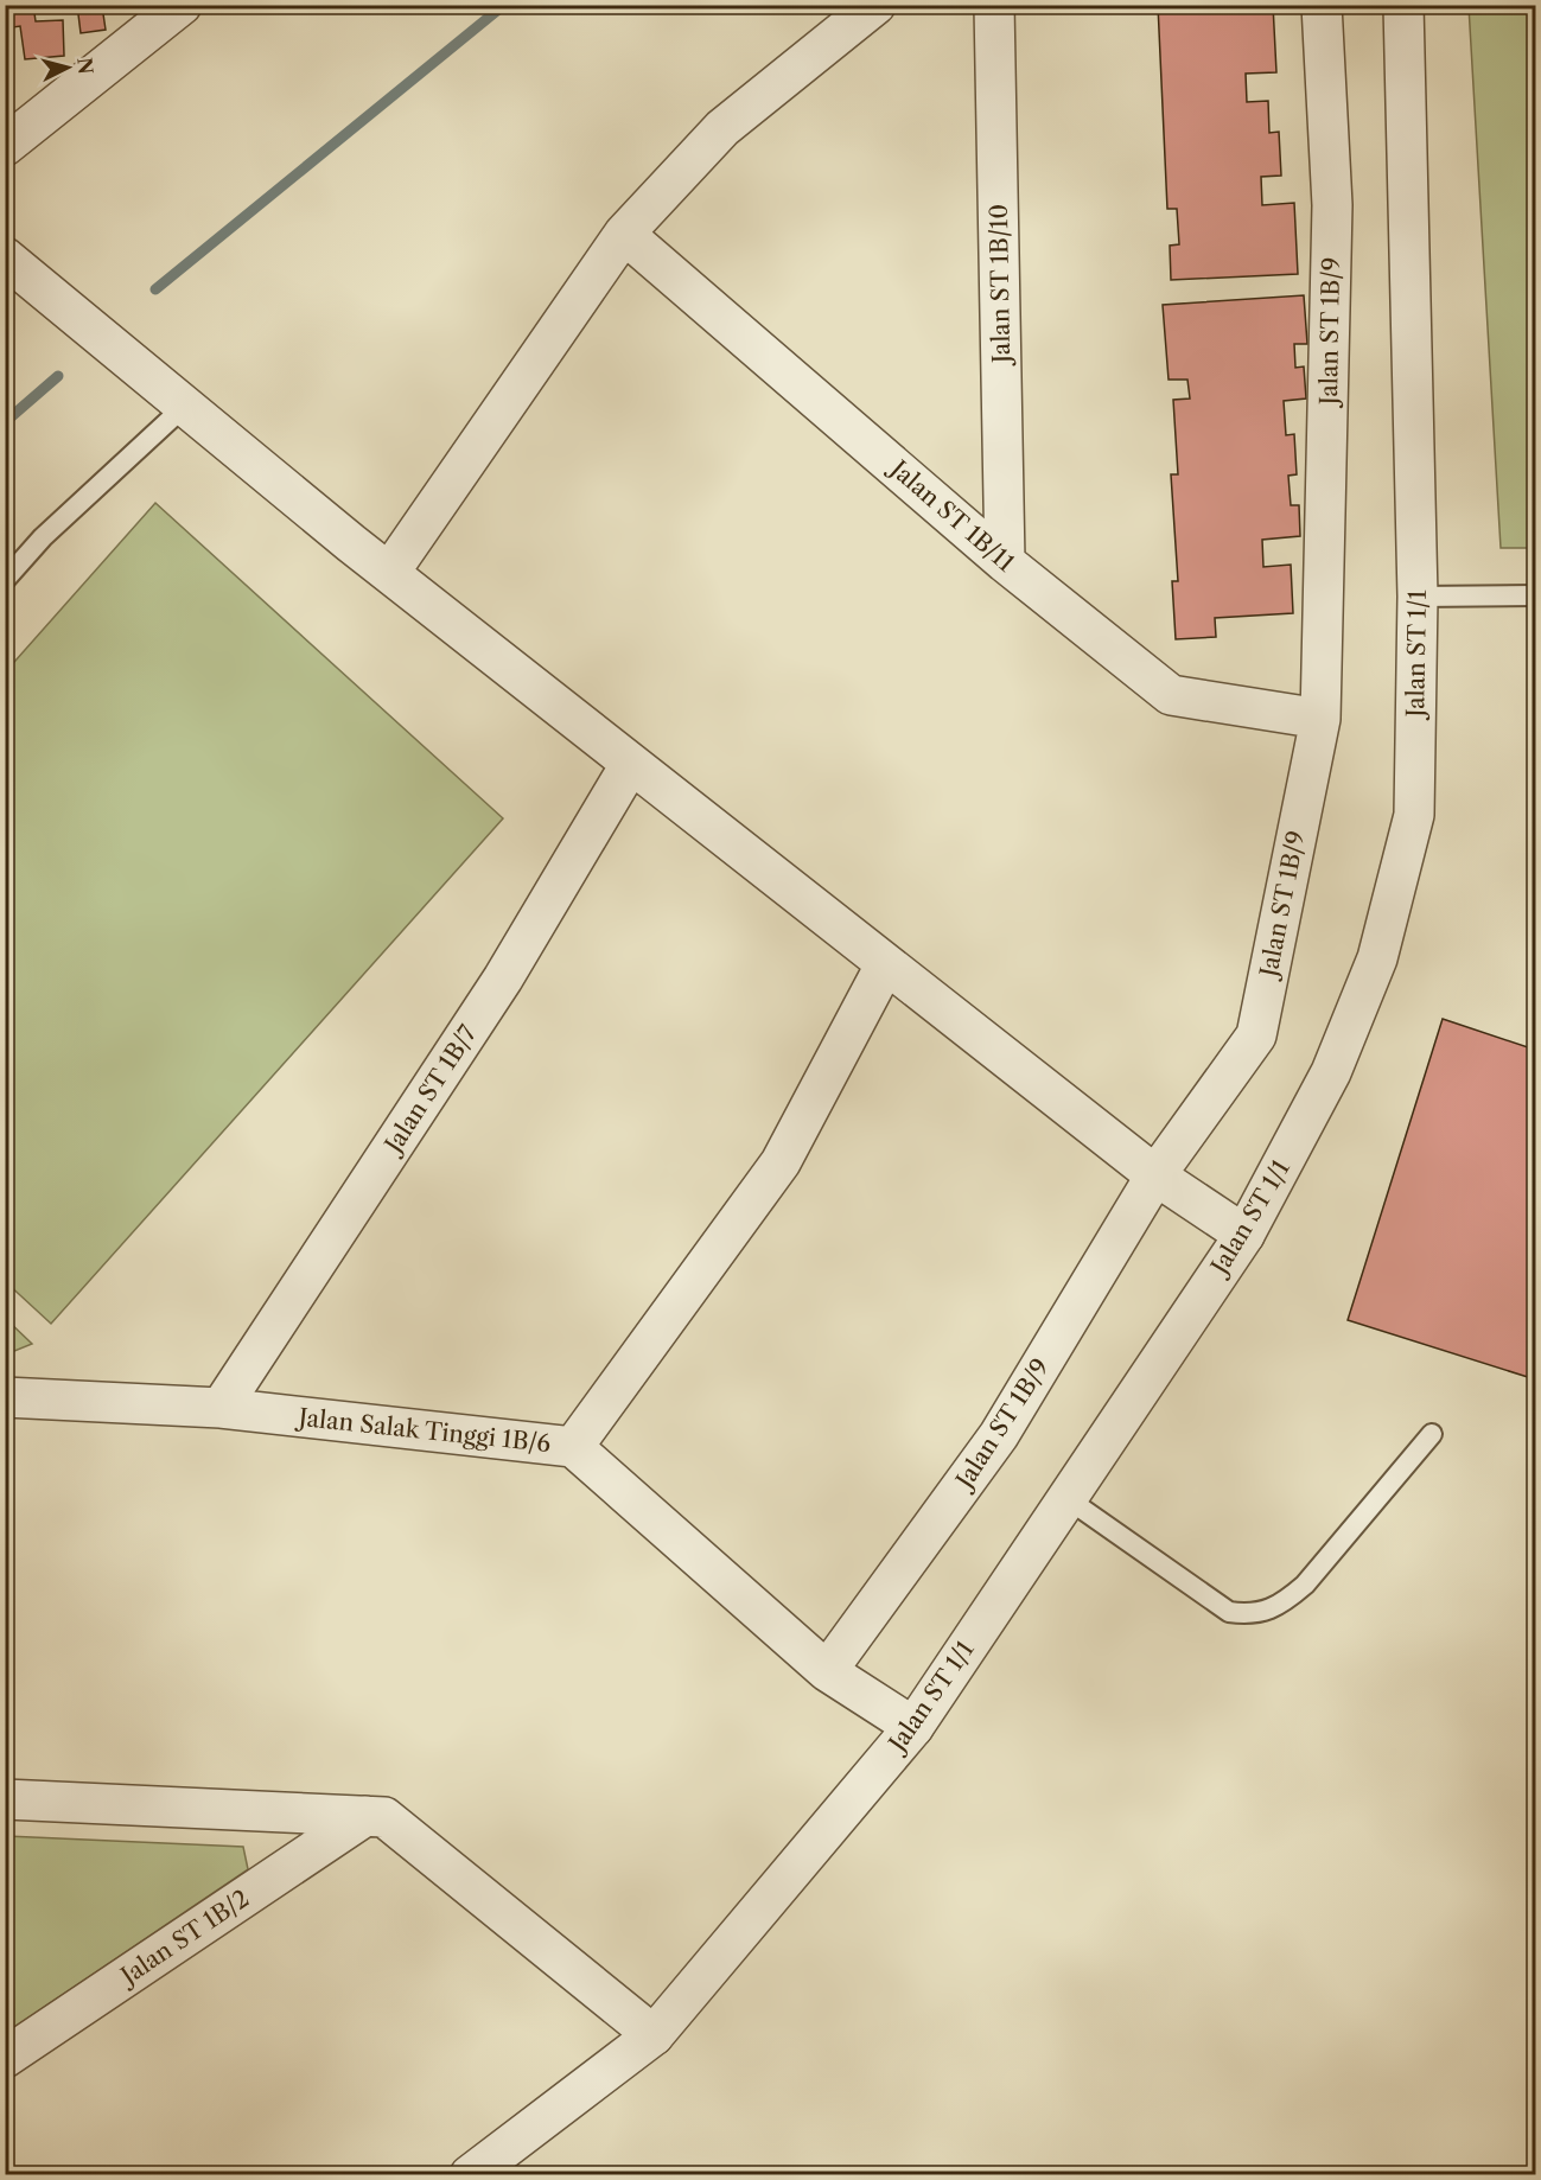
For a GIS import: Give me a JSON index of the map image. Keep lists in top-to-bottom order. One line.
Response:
{"streets":{"street":["Jalan ST 1B/10","Jalan ST 1B/9","Jalan ST 1B/11","Jalan ST 1/1","Jalan ST 1B/7","Jalan Salak Tinggi 1B/6","Jalan ST 1B/2"]},"crossings":[["Jalan ST 1B/10","Jalan ST 1B/11"],["Jalan ST 1B/9","Jalan ST 1B/11"],["Jalan ST 1B/9","Jalan Salak Tinggi 1B/6"],["Jalan ST 1/1","Jalan Salak Tinggi 1B/6"],["Jalan ST 1B/7","Jalan Salak Tinggi 1B/6"]],"north":"right"}
